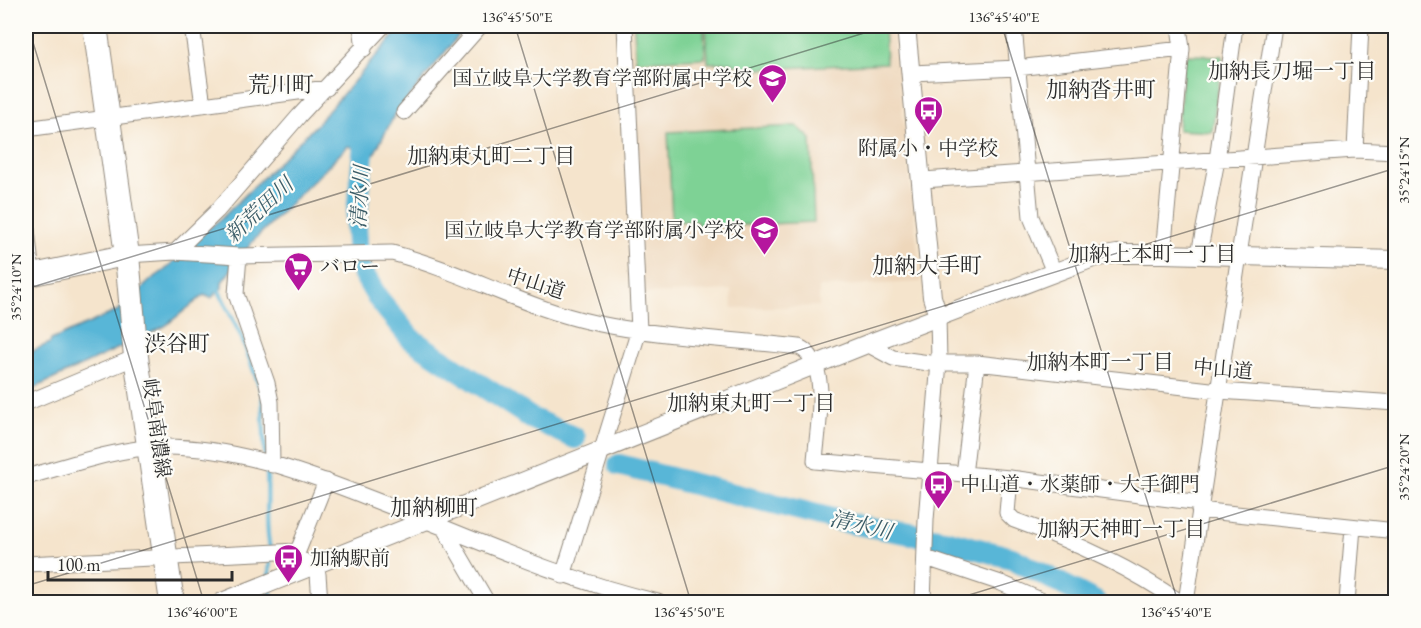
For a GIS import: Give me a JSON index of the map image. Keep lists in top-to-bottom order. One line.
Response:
{"streets":{"main road":["岐阜南濃線"],"street":["中山道"]},"crossings":[["中山道","岐阜南濃線"]],"districts":["加納長刀堀一丁目","荒川町","加納沓井町","加納東丸町二丁目","加納上本町一丁目","加納大手町","渋谷町","加納本町一丁目","加納東丸町一丁目","加納柳町","加納天神町一丁目"],"water":["清水川","新荒田川"],"places":{"school or university":["国立岐阜大学教育学部附属中学校","国立岐阜大学教育学部附属小学校"],"bus stop":["附属小・中学校","中山道・水薬師・大手御門","加納駅前"],"supermarket":["バロー"]},"scale_bar":"100 m","coordinates":["136°45'50\"E","136°45'40\"E","35°24'15\"N","35°24'10\"N","35°24'20\"N","136°46'00\"E"]}
